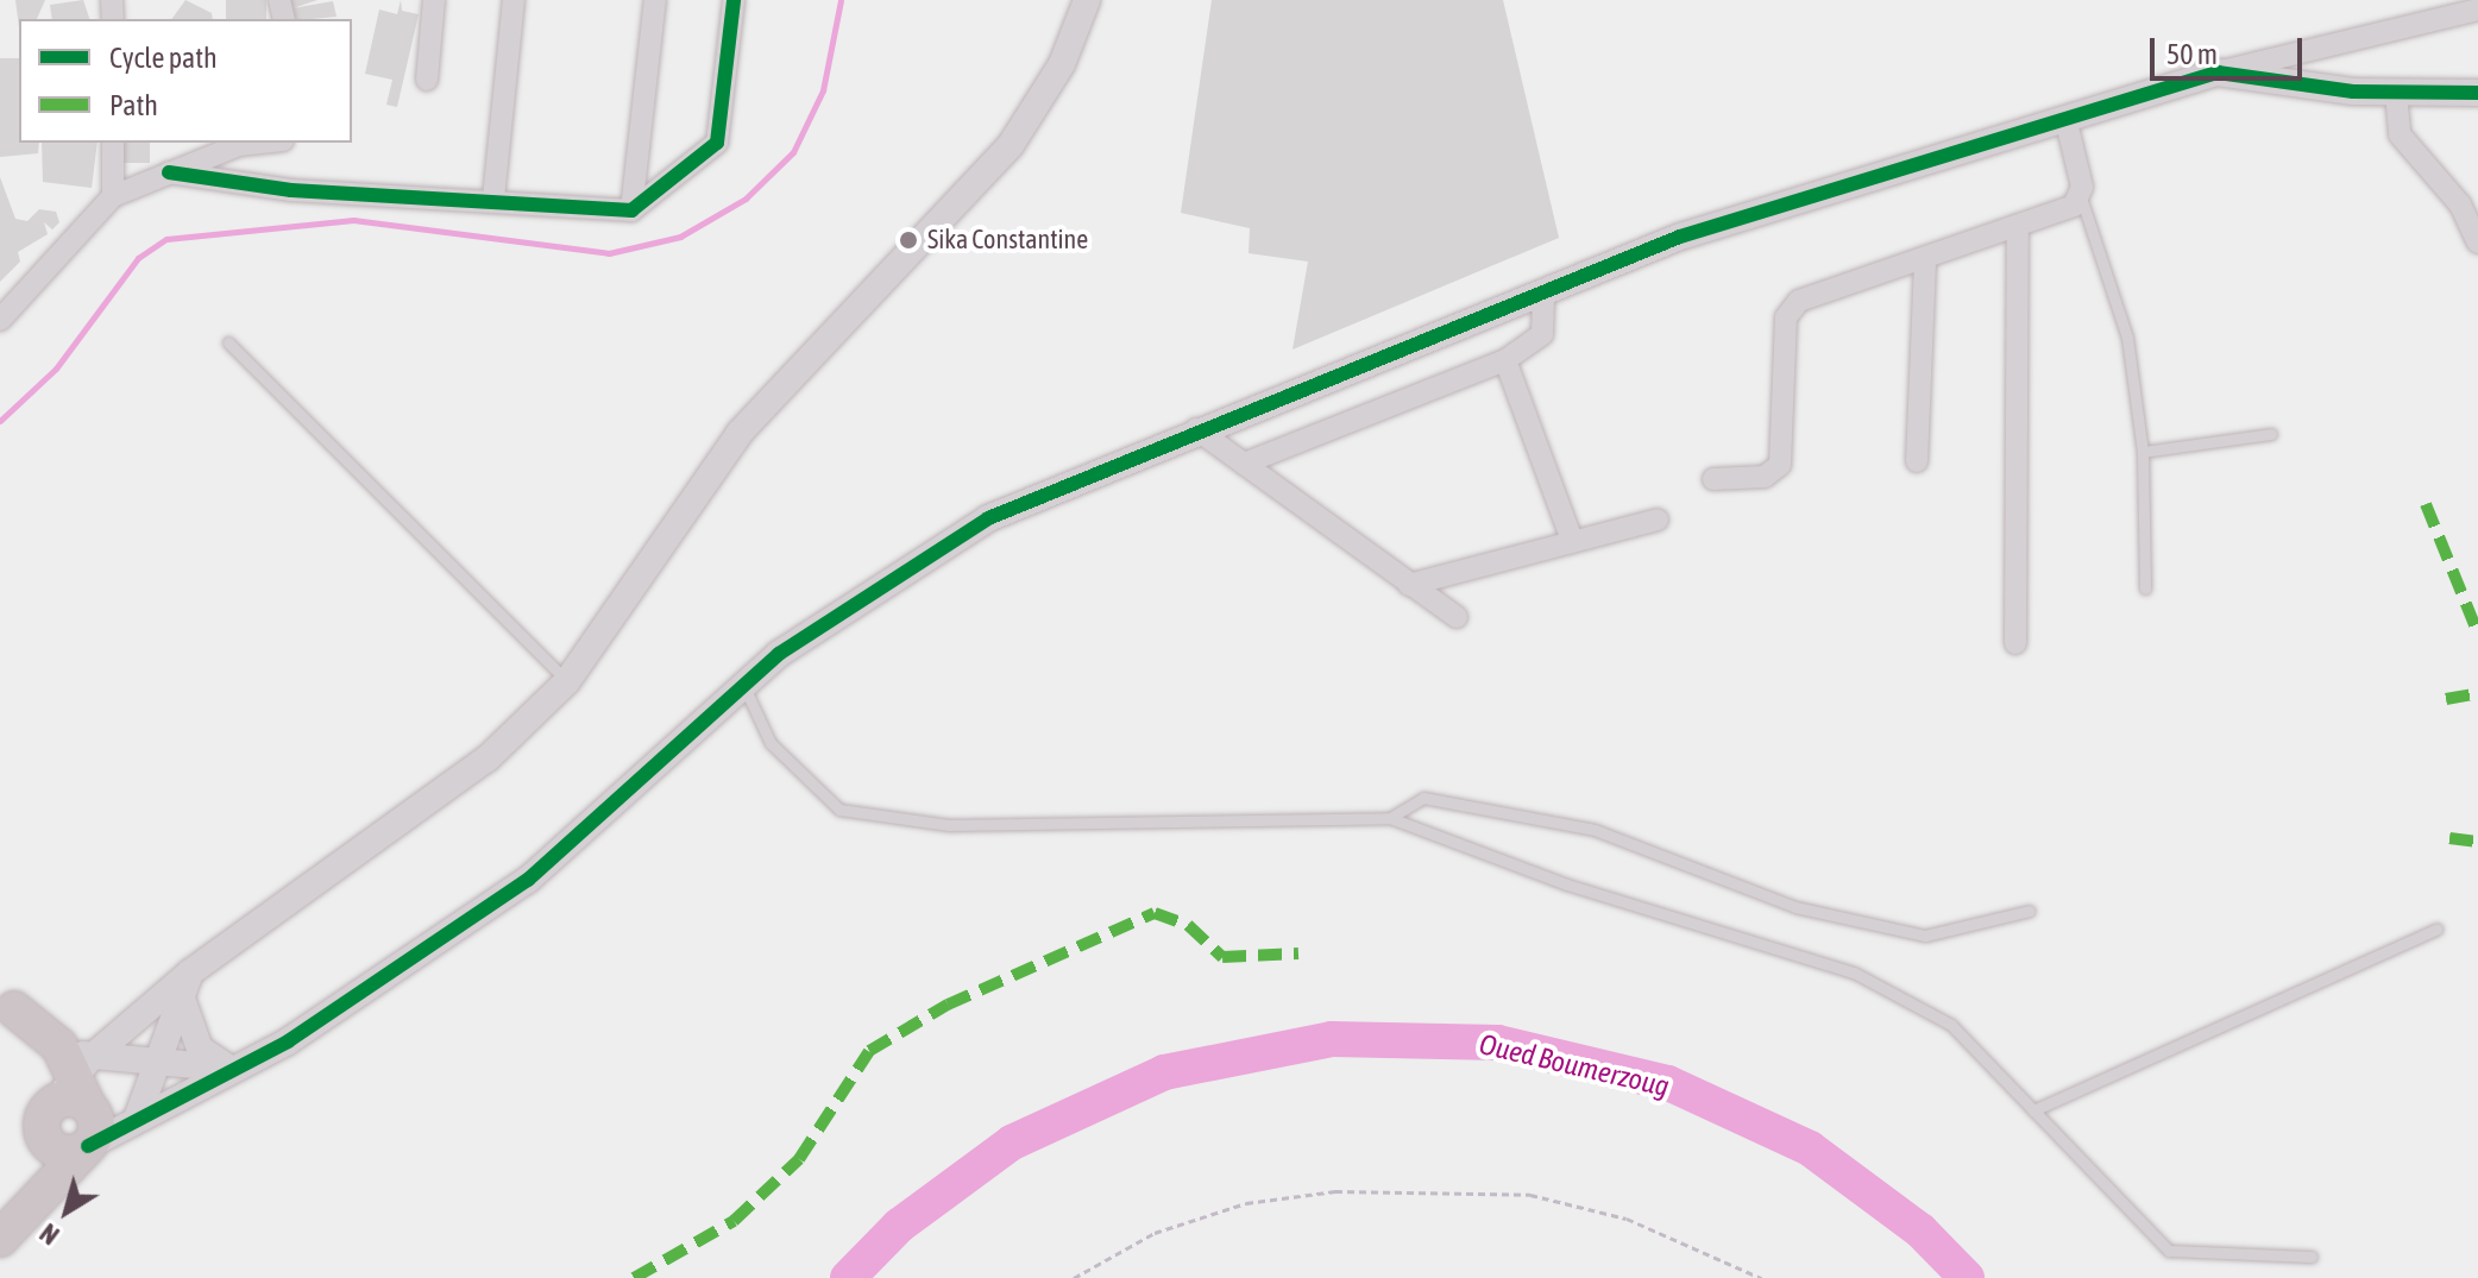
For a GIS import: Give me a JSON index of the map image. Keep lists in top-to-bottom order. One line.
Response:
{"water":["Oued Boumerzoug"],"places":["Sika Constantine"],"legend":["Cycle path","Path"],"scale_bar":"50 m","north":"bottom left"}
